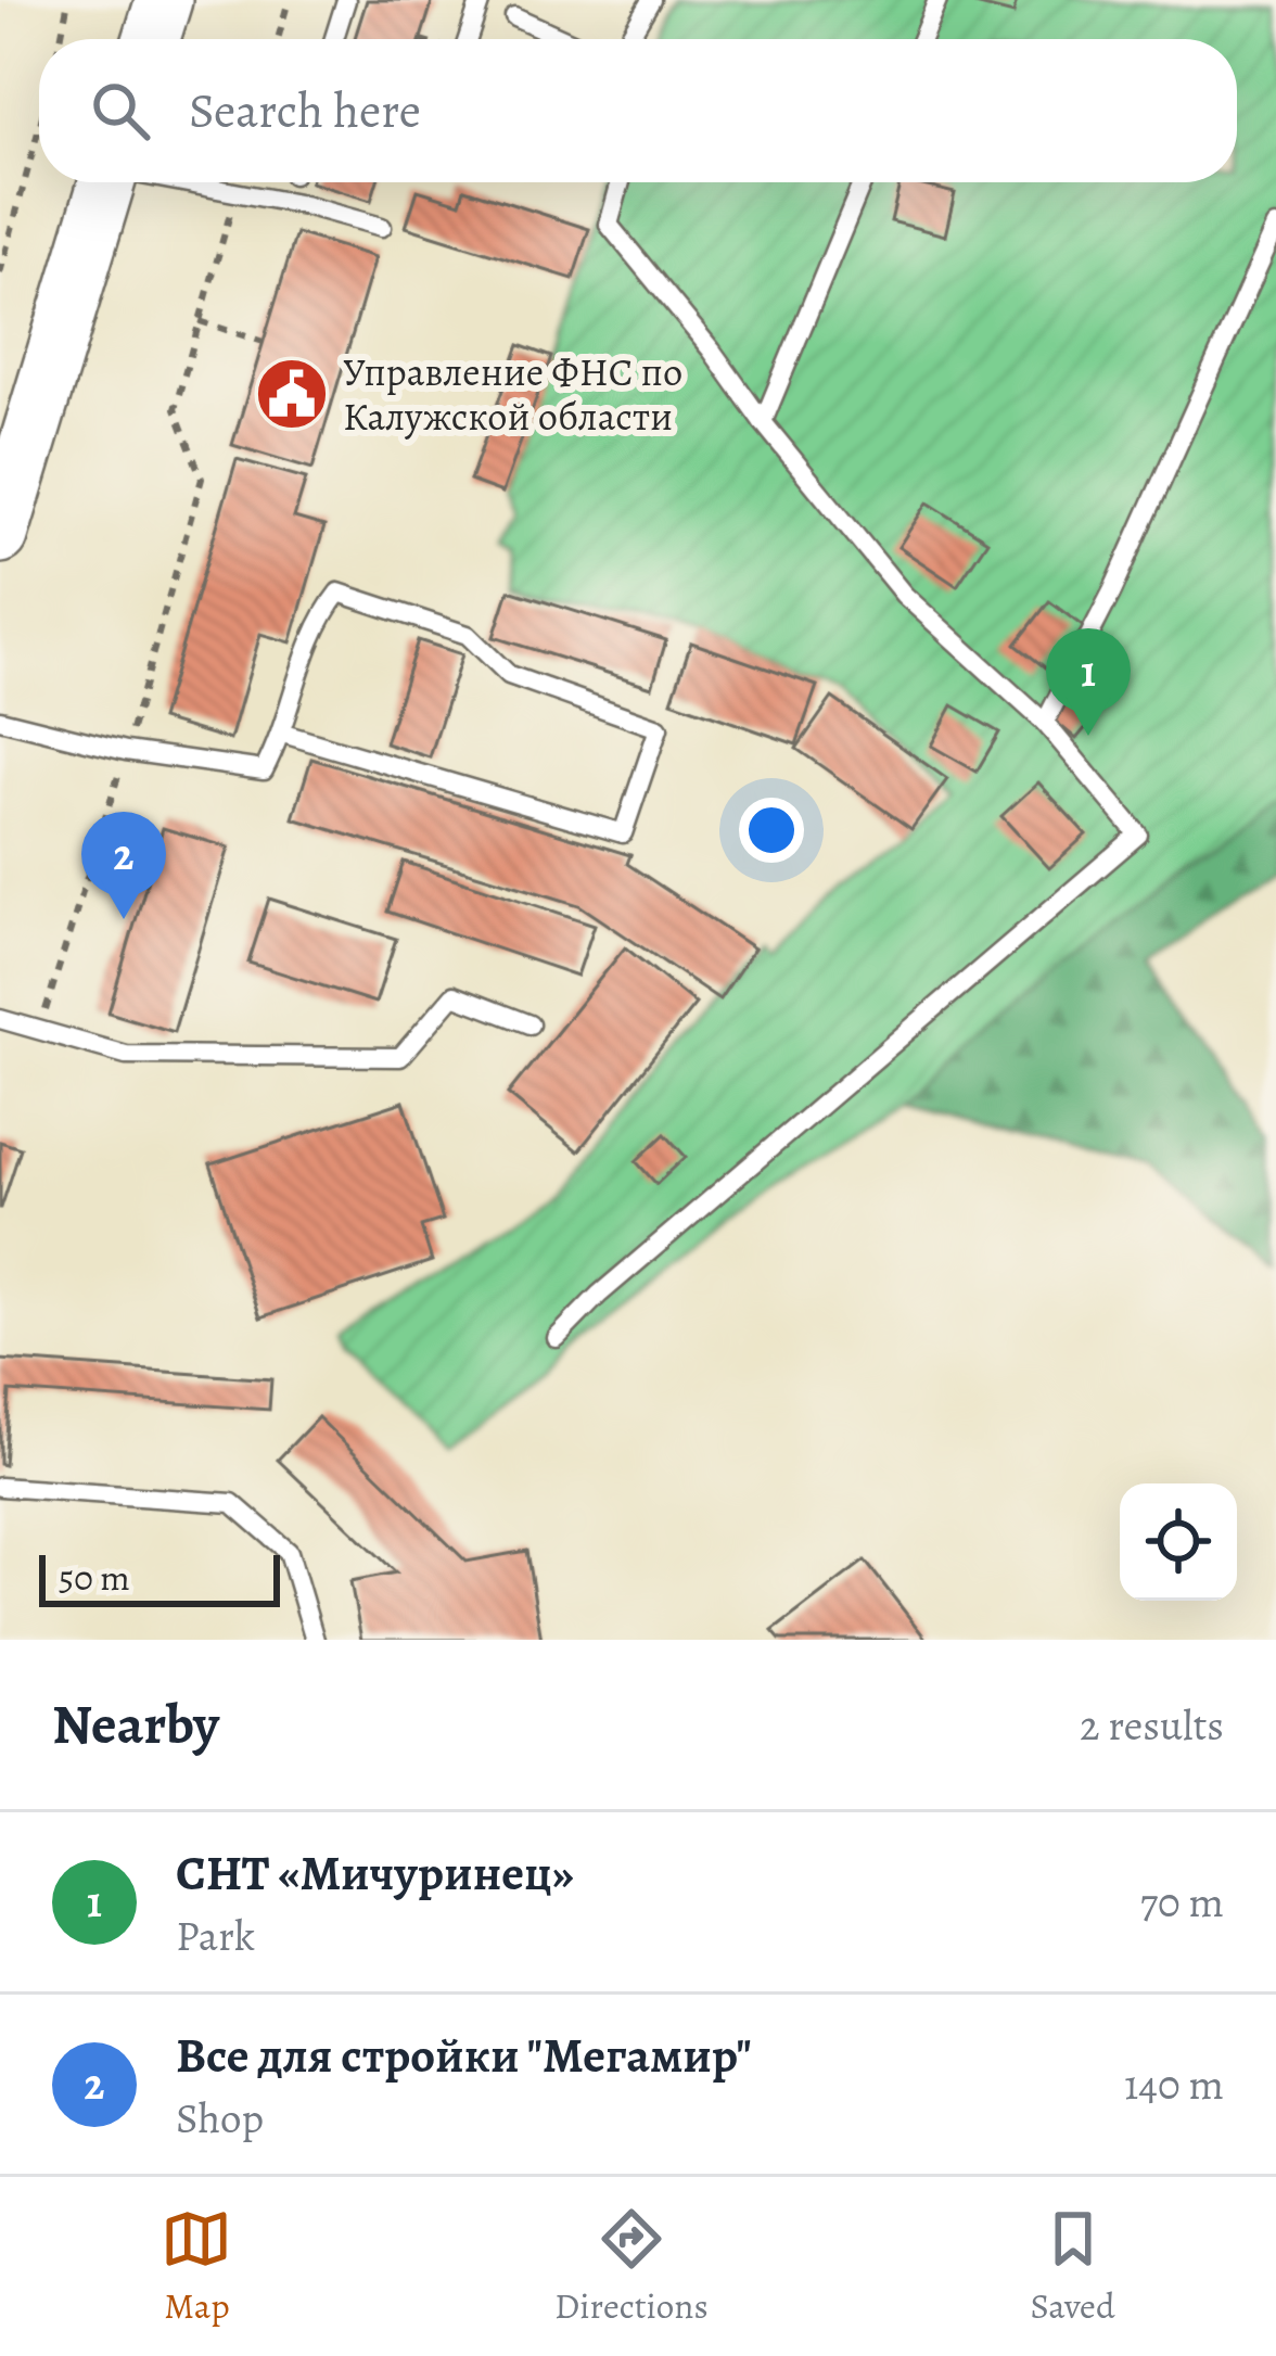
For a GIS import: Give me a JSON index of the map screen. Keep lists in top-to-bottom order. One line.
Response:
{"places":{"public building":["Управление ФНС по Калужской области"]},"scale_bar":"50 m","page":{"search":"Search here","pins":["1","2"],"scale":"50 m","heading":["Nearby","2 results"],"list":[{"mark":"1","name":"СНТ «Мичуринец»","note":"Park","value":"70 m"},{"mark":"2","name":"Все для стройки \"Мегамир\"","note":"Shop","value":"140 m"}],"nav":["Map","Directions","Saved"]}}
